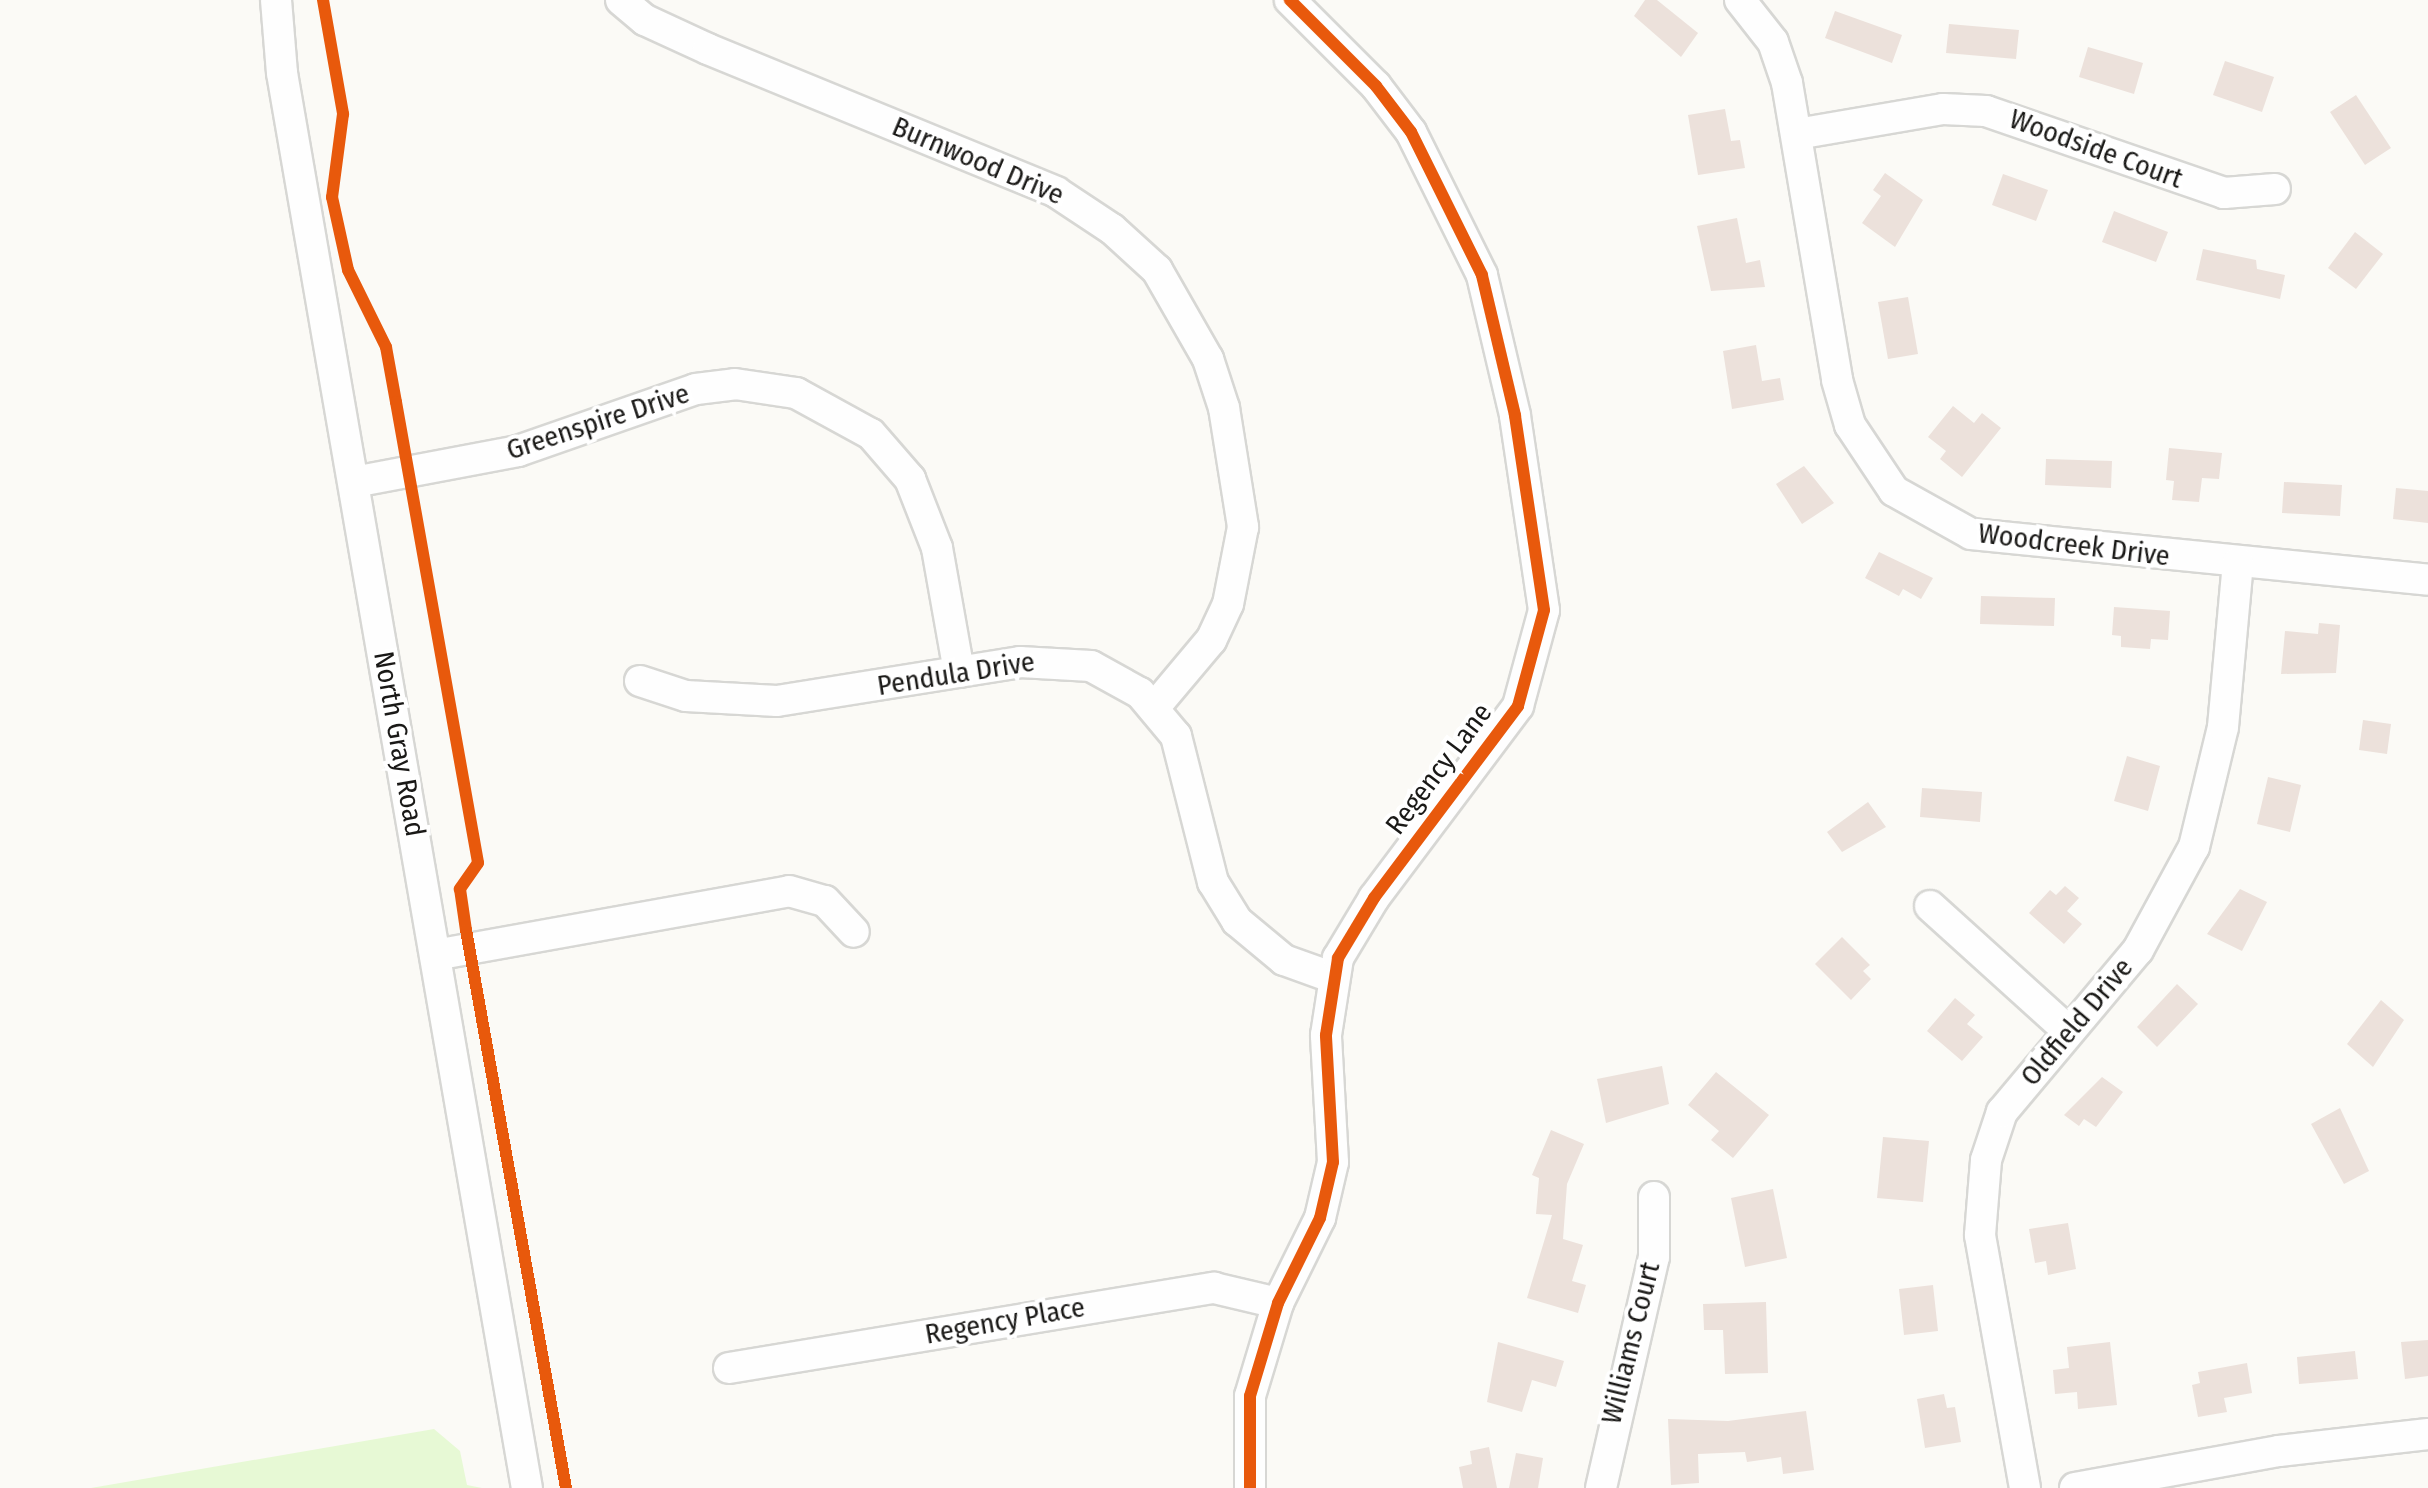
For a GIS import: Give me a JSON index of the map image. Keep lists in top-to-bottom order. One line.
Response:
{"streets":{"street":["Woodside Court","Burnwood Drive","Greenspire Drive","Woodcreek Drive","Pendula Drive","North Gray Road","Regency Lane","Oldfield Drive","Regency Place","Williams Court"]},"crossings":[["Woodside Court","Woodcreek Drive"],["Burnwood Drive","Pendula Drive"],["Greenspire Drive","Pendula Drive"],["Greenspire Drive","North Gray Road"],["Woodcreek Drive","Oldfield Drive"],["Pendula Drive","Regency Lane"],["Regency Lane","Regency Place"]]}
